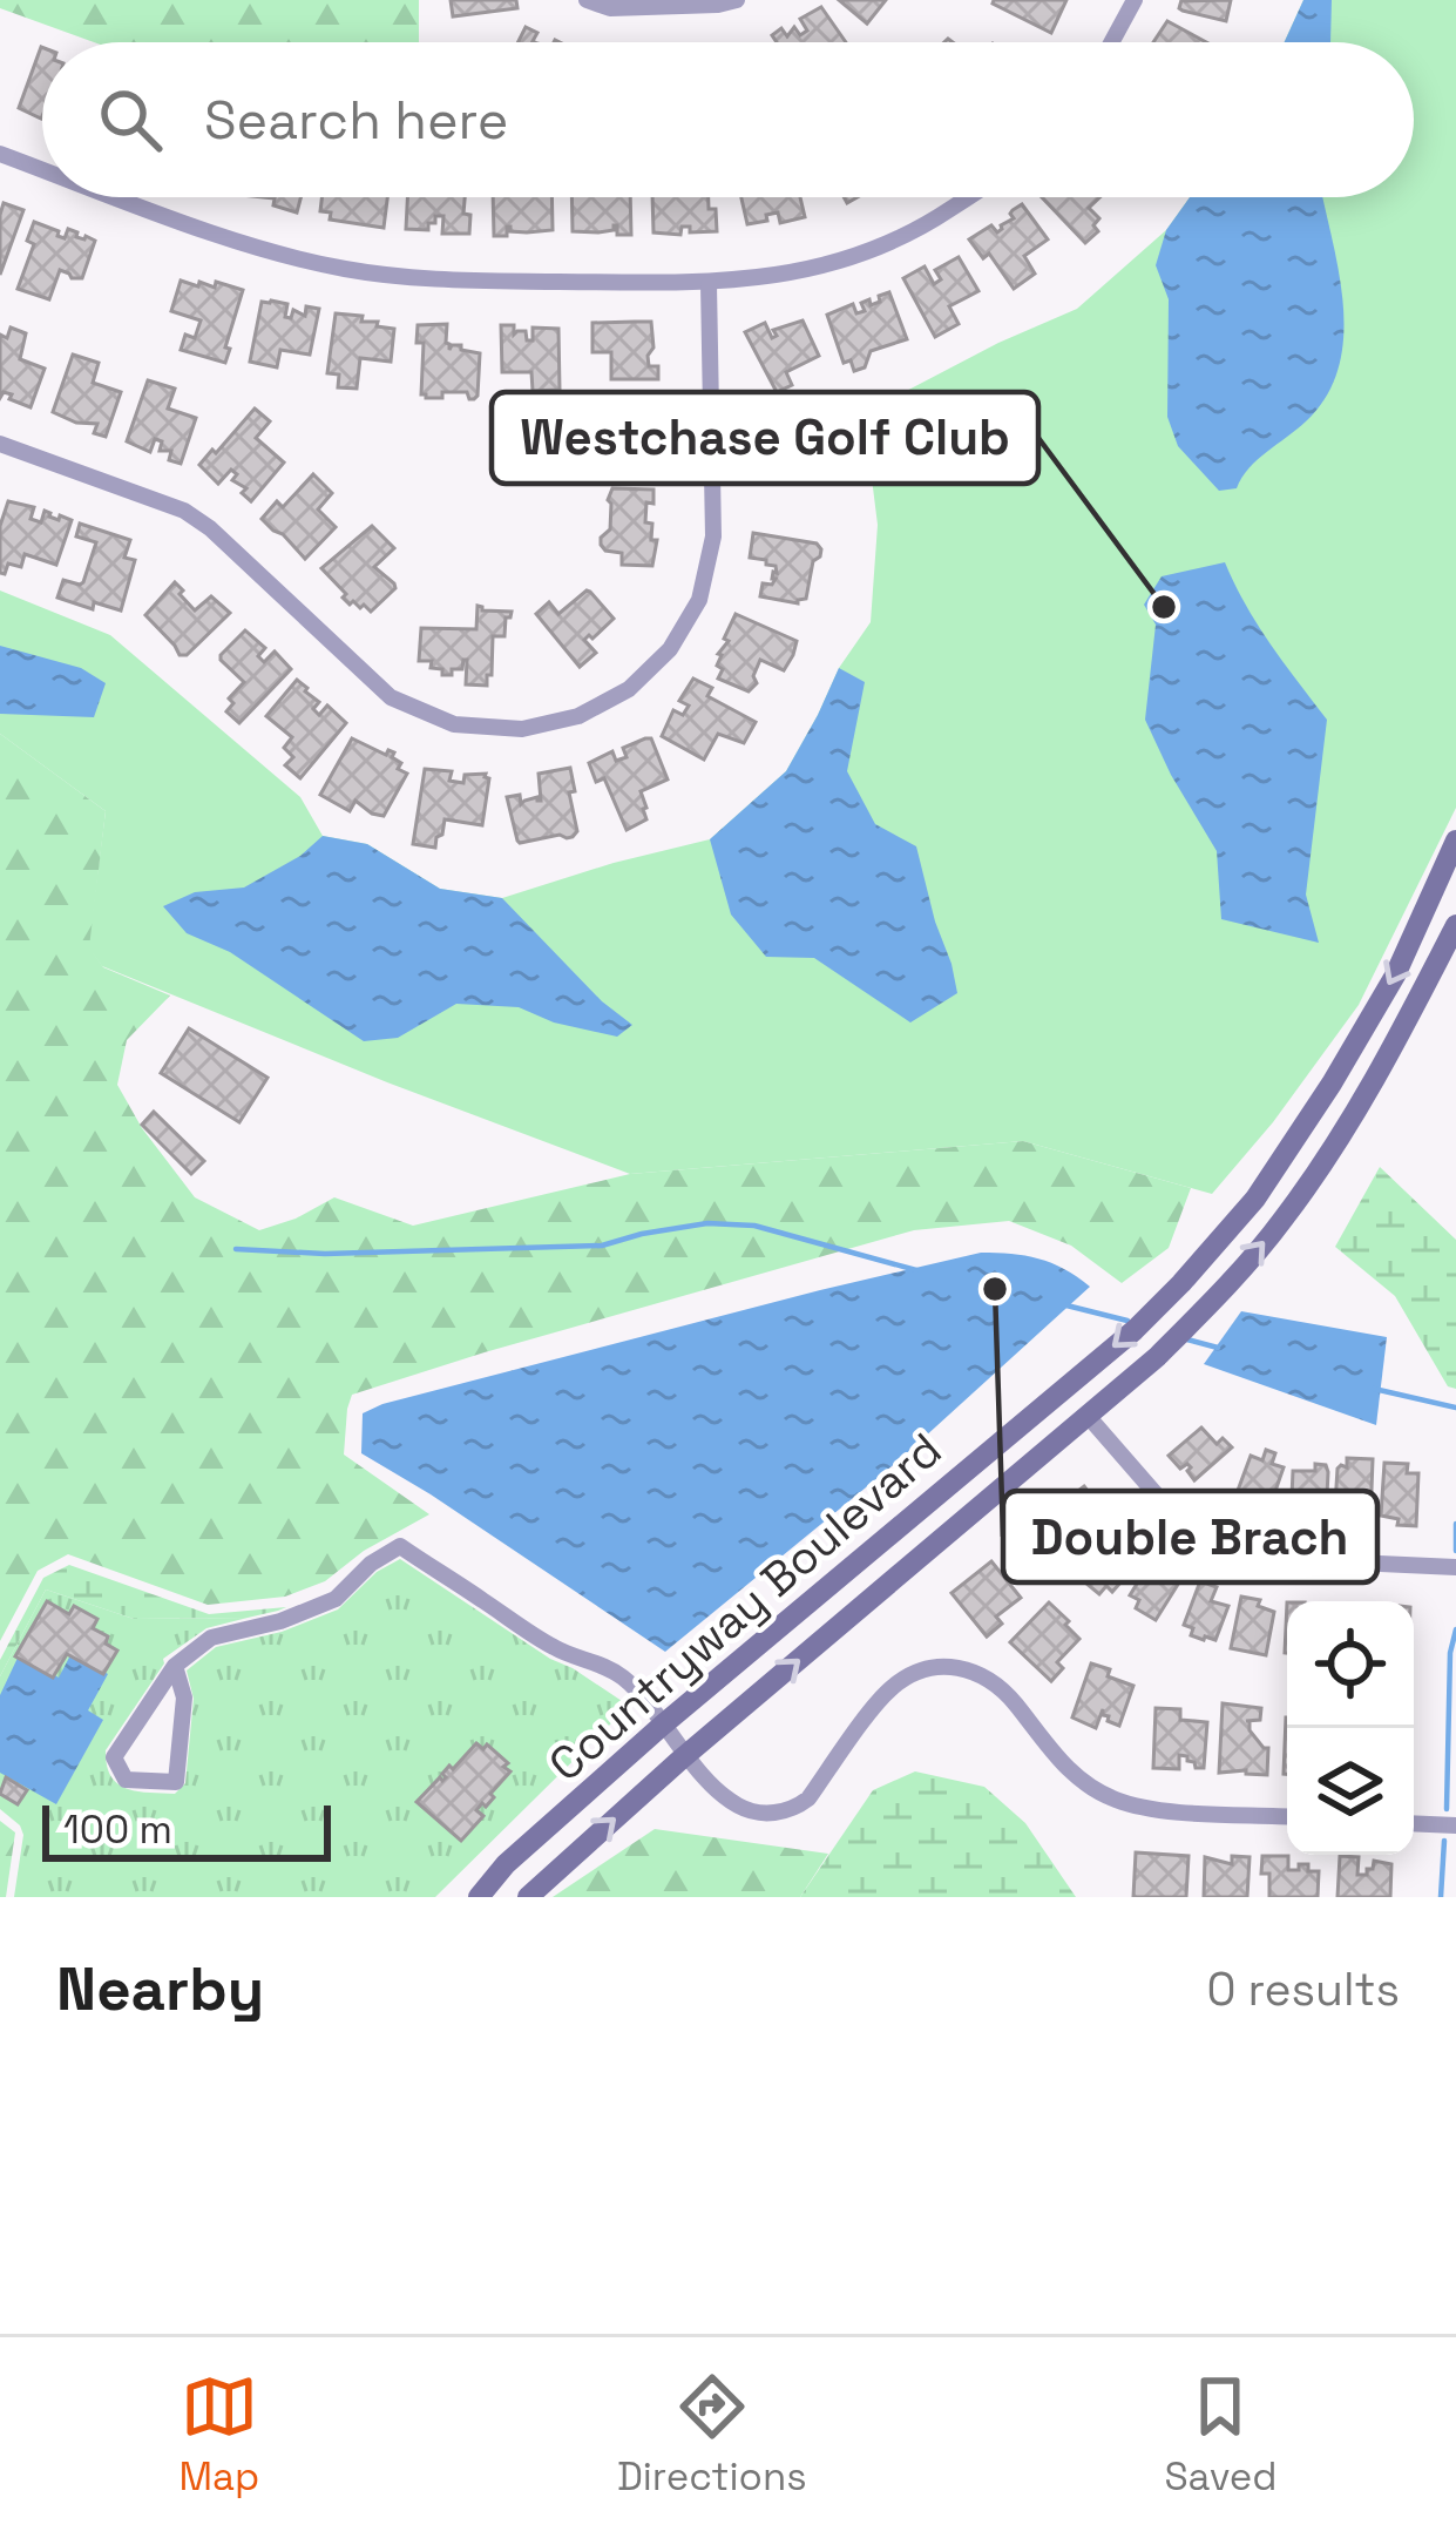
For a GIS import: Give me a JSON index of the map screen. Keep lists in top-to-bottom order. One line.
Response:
{"streets":{"street":["Countryway Boulevard"]},"places":["Westchase Golf Club","Double Brach"],"scale_bar":"100 m","page":{"search":"Search here","scale":"100 m","heading":["Nearby","0 results"],"nav":["Map","Directions","Saved"]}}
